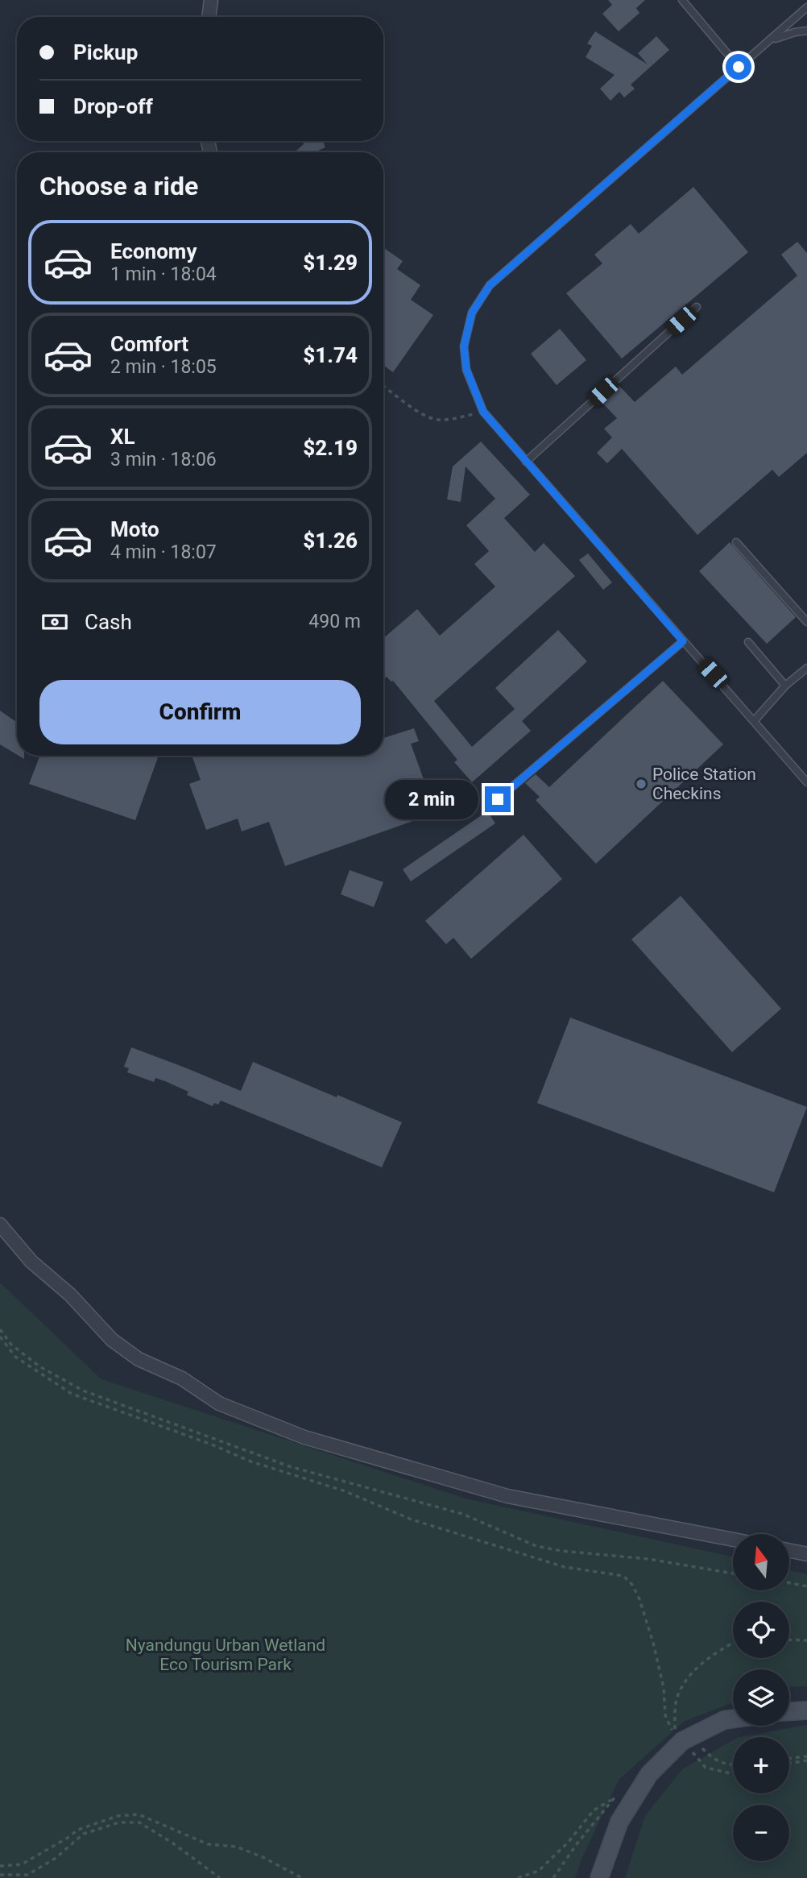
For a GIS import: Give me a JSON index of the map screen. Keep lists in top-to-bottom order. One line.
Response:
{"parks":["Nyandungu Urban Wetland Eco Tourism Park"],"places":["Police Station Checkins"],"north":"top","page":{"banner":["Pickup","Drop-off"],"heading":"Choose a ride","list":[{"name":"Economy","note":"1 min · 18:04","value":"$1.29"},{"name":"Comfort","note":"2 min · 18:05","value":"$1.74"},{"name":"XL","note":"3 min · 18:06","value":"$2.19"},{"name":"Moto","note":"4 min · 18:07","value":"$1.26"}],"pay":["Cash","490 m"],"buttons":"Confirm","bubble":"2 min","map_buttons":["+","−"]}}
